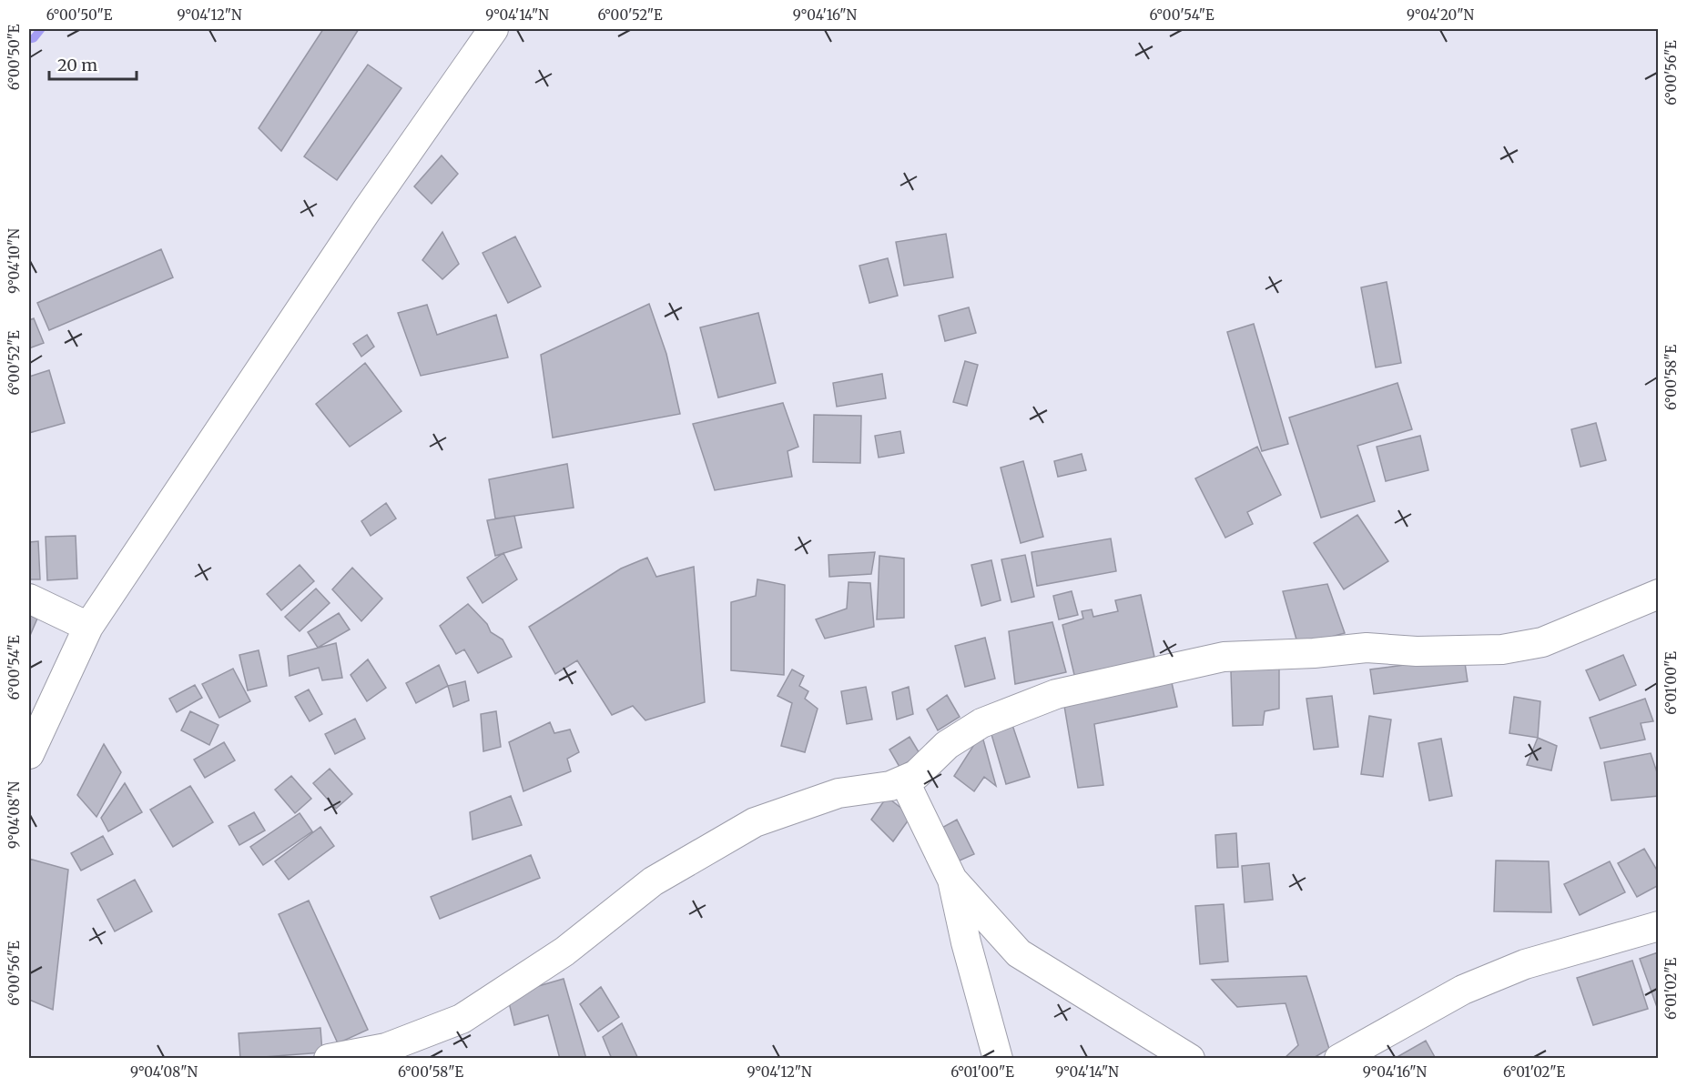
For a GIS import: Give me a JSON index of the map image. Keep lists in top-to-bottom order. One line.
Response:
{"scale_bar":"20 m","coordinates":["6°00'50\"E","9°04'12\"N","9°04'14\"N","6°00'52\"E","9°04'16\"N","6°00'54\"E","9°04'20\"N","6°00'56\"E","9°04'10\"N","6°00'58\"E","6°01'00\"E","9°04'08\"N","6°01'02\"E"]}
